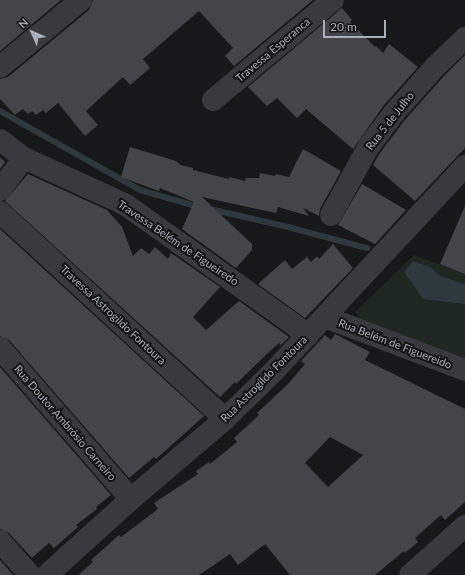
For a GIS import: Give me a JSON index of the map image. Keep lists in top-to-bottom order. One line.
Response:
{"streets":{"street":["Travessa Esperanca","Rua 5 de Julho","Travessa Belém de Figueiredo","Travessa Astrogildo Fontoura","Rua Belém de Figuereido","Rua Astrogildo Fontoura","Rua Doutor Ambrósio Carneiro"]},"crossings":[["Travessa Belém de Figueiredo","Rua Astrogildo Fontoura"],["Travessa Astrogildo Fontoura","Rua Astrogildo Fontoura"],["Rua Belém de Figuereido","Rua Astrogildo Fontoura"],["Rua Astrogildo Fontoura","Rua Doutor Ambrósio Carneiro"]],"scale_bar":"20 m","north":"top left"}
